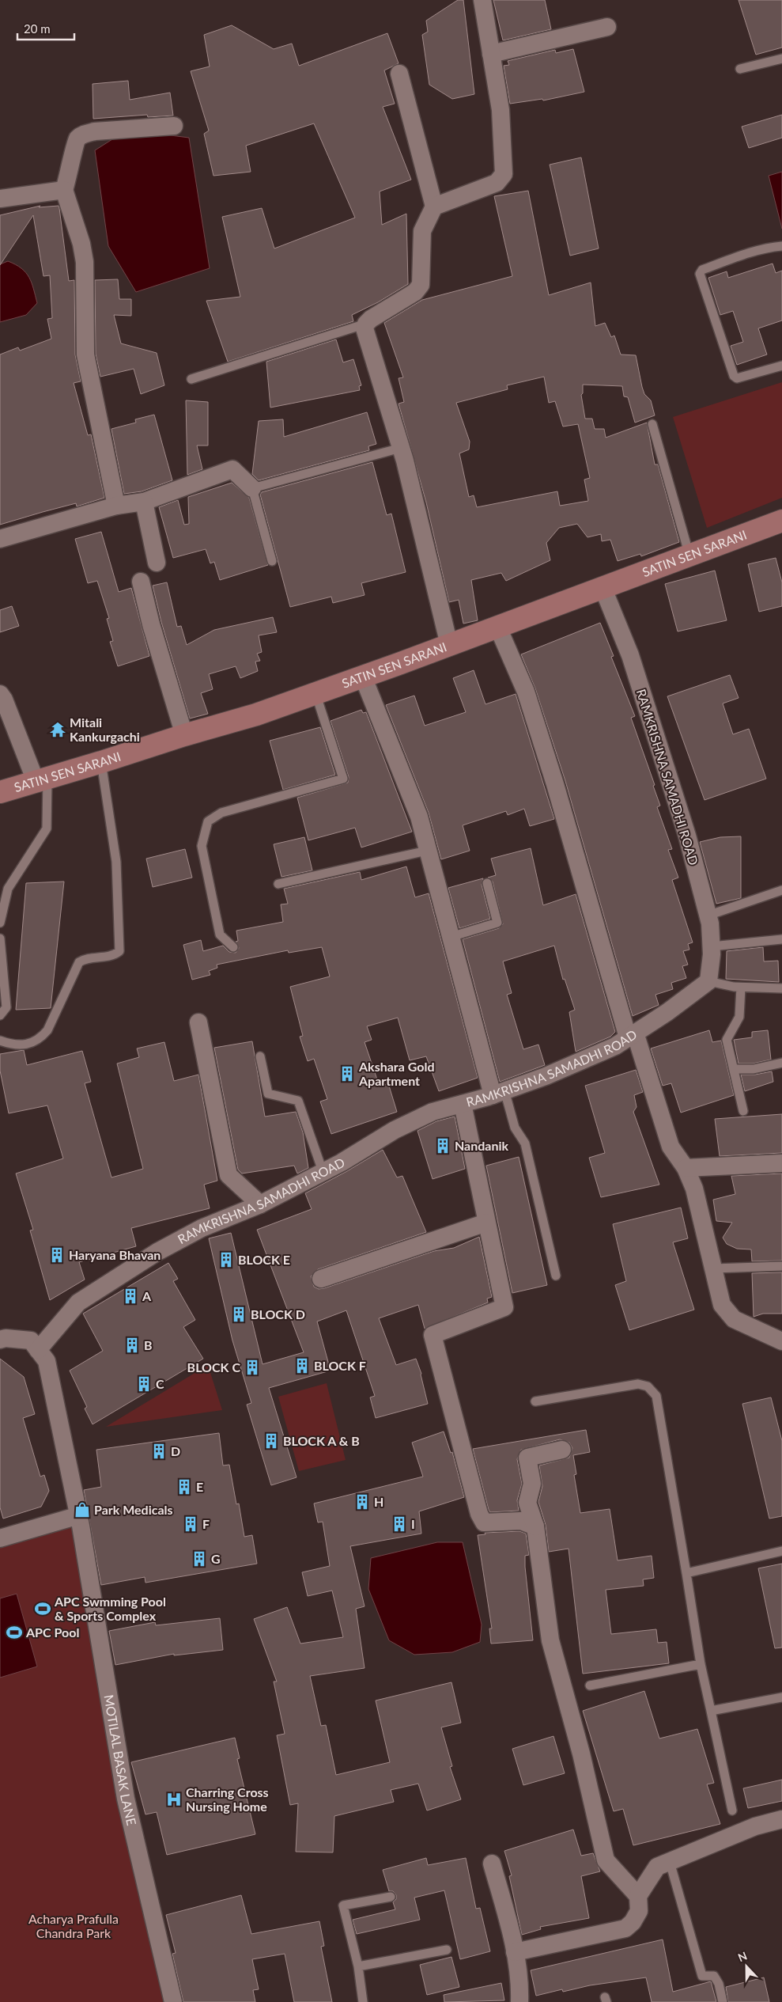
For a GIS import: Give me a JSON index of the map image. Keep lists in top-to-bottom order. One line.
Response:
{"streets":{"main road":["SATIN SEN SARANI"],"street":["RAMKRISHNA SAMADHI ROAD","MOTILAL BASAK LANE"]},"crossings":[["SATIN SEN SARANI","RAMKRISHNA SAMADHI ROAD"],["RAMKRISHNA SAMADHI ROAD","MOTILAL BASAK LANE"]],"parks":["Acharya Prafulla Chandra Park"],"places":{"temple":["Mitali Kankurgachi"],"building":["Akshara Gold Apartment","Nandanik","Haryana Bhavan","BLOCK E","A","BLOCK D","B","BLOCK F","BLOCK C","C","BLOCK A & B","D","E","H","F","I","G"],"shop":["Park Medicals"],"sports":["APC Swmming Pool & Sports Complex","APC Pool"],"hospital":["Charring Cross Nursing Home"]},"scale_bar":"20 m","north":"top"}
